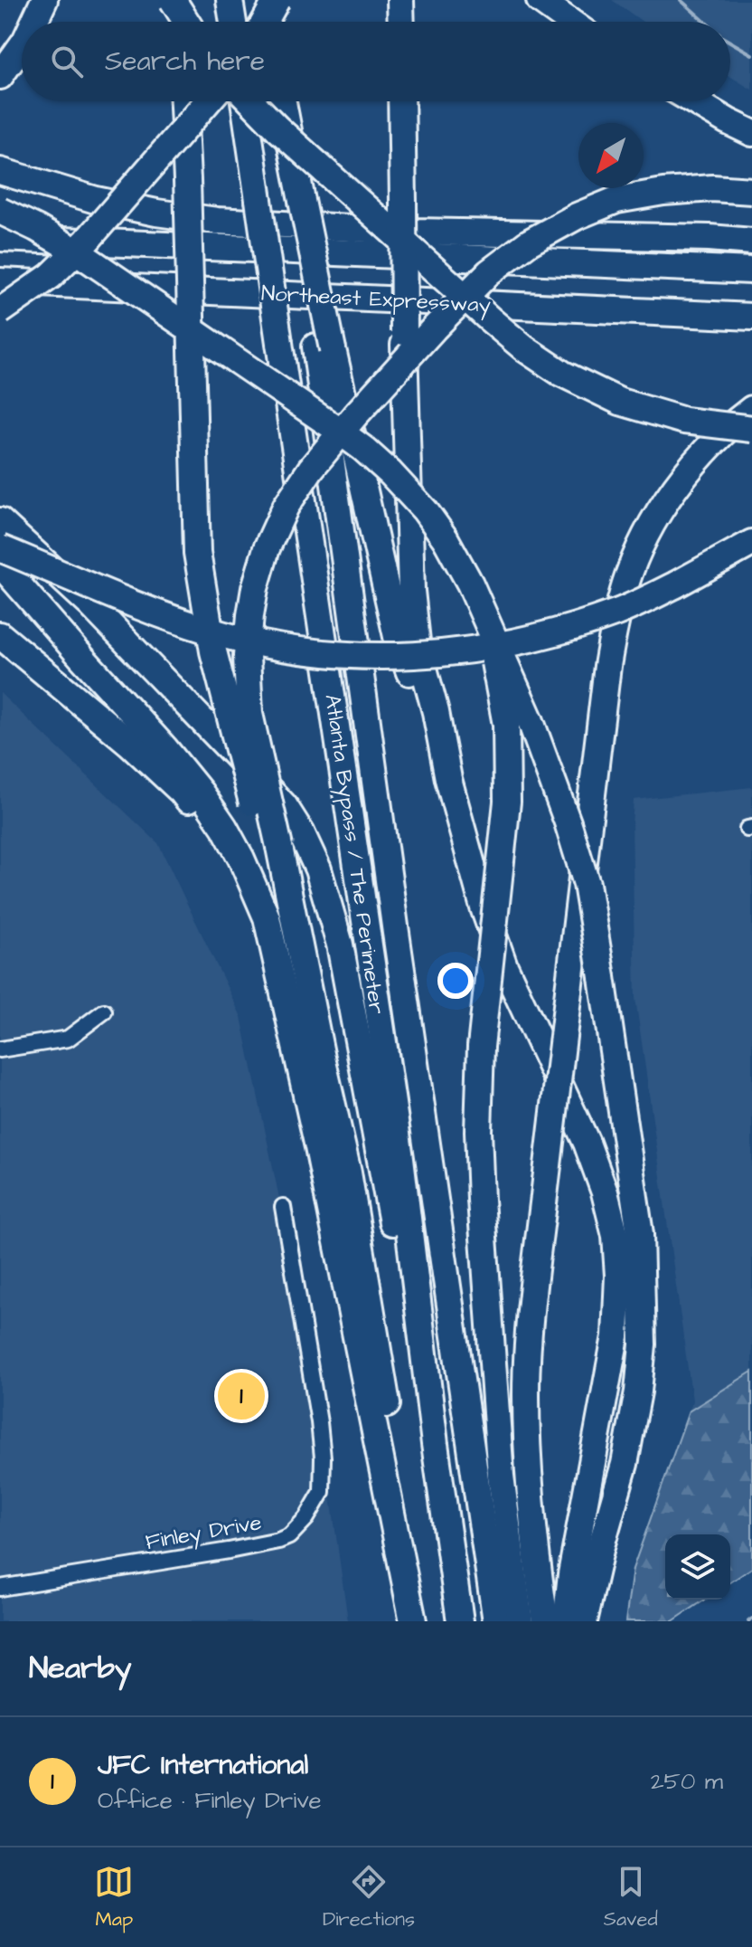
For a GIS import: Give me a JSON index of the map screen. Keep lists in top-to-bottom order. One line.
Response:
{"streets":{"highway":["Northeast Expressway","Atlanta Bypass / The Perimeter"],"street":["Finley Drive"]},"north":"bottom left","page":{"search":"Search here","pins":"1","heading":"Nearby","list":[{"mark":"1","name":"JFC International","note":"Office · Finley Drive","value":"250 m"}],"nav":["Map","Directions","Saved"]}}
